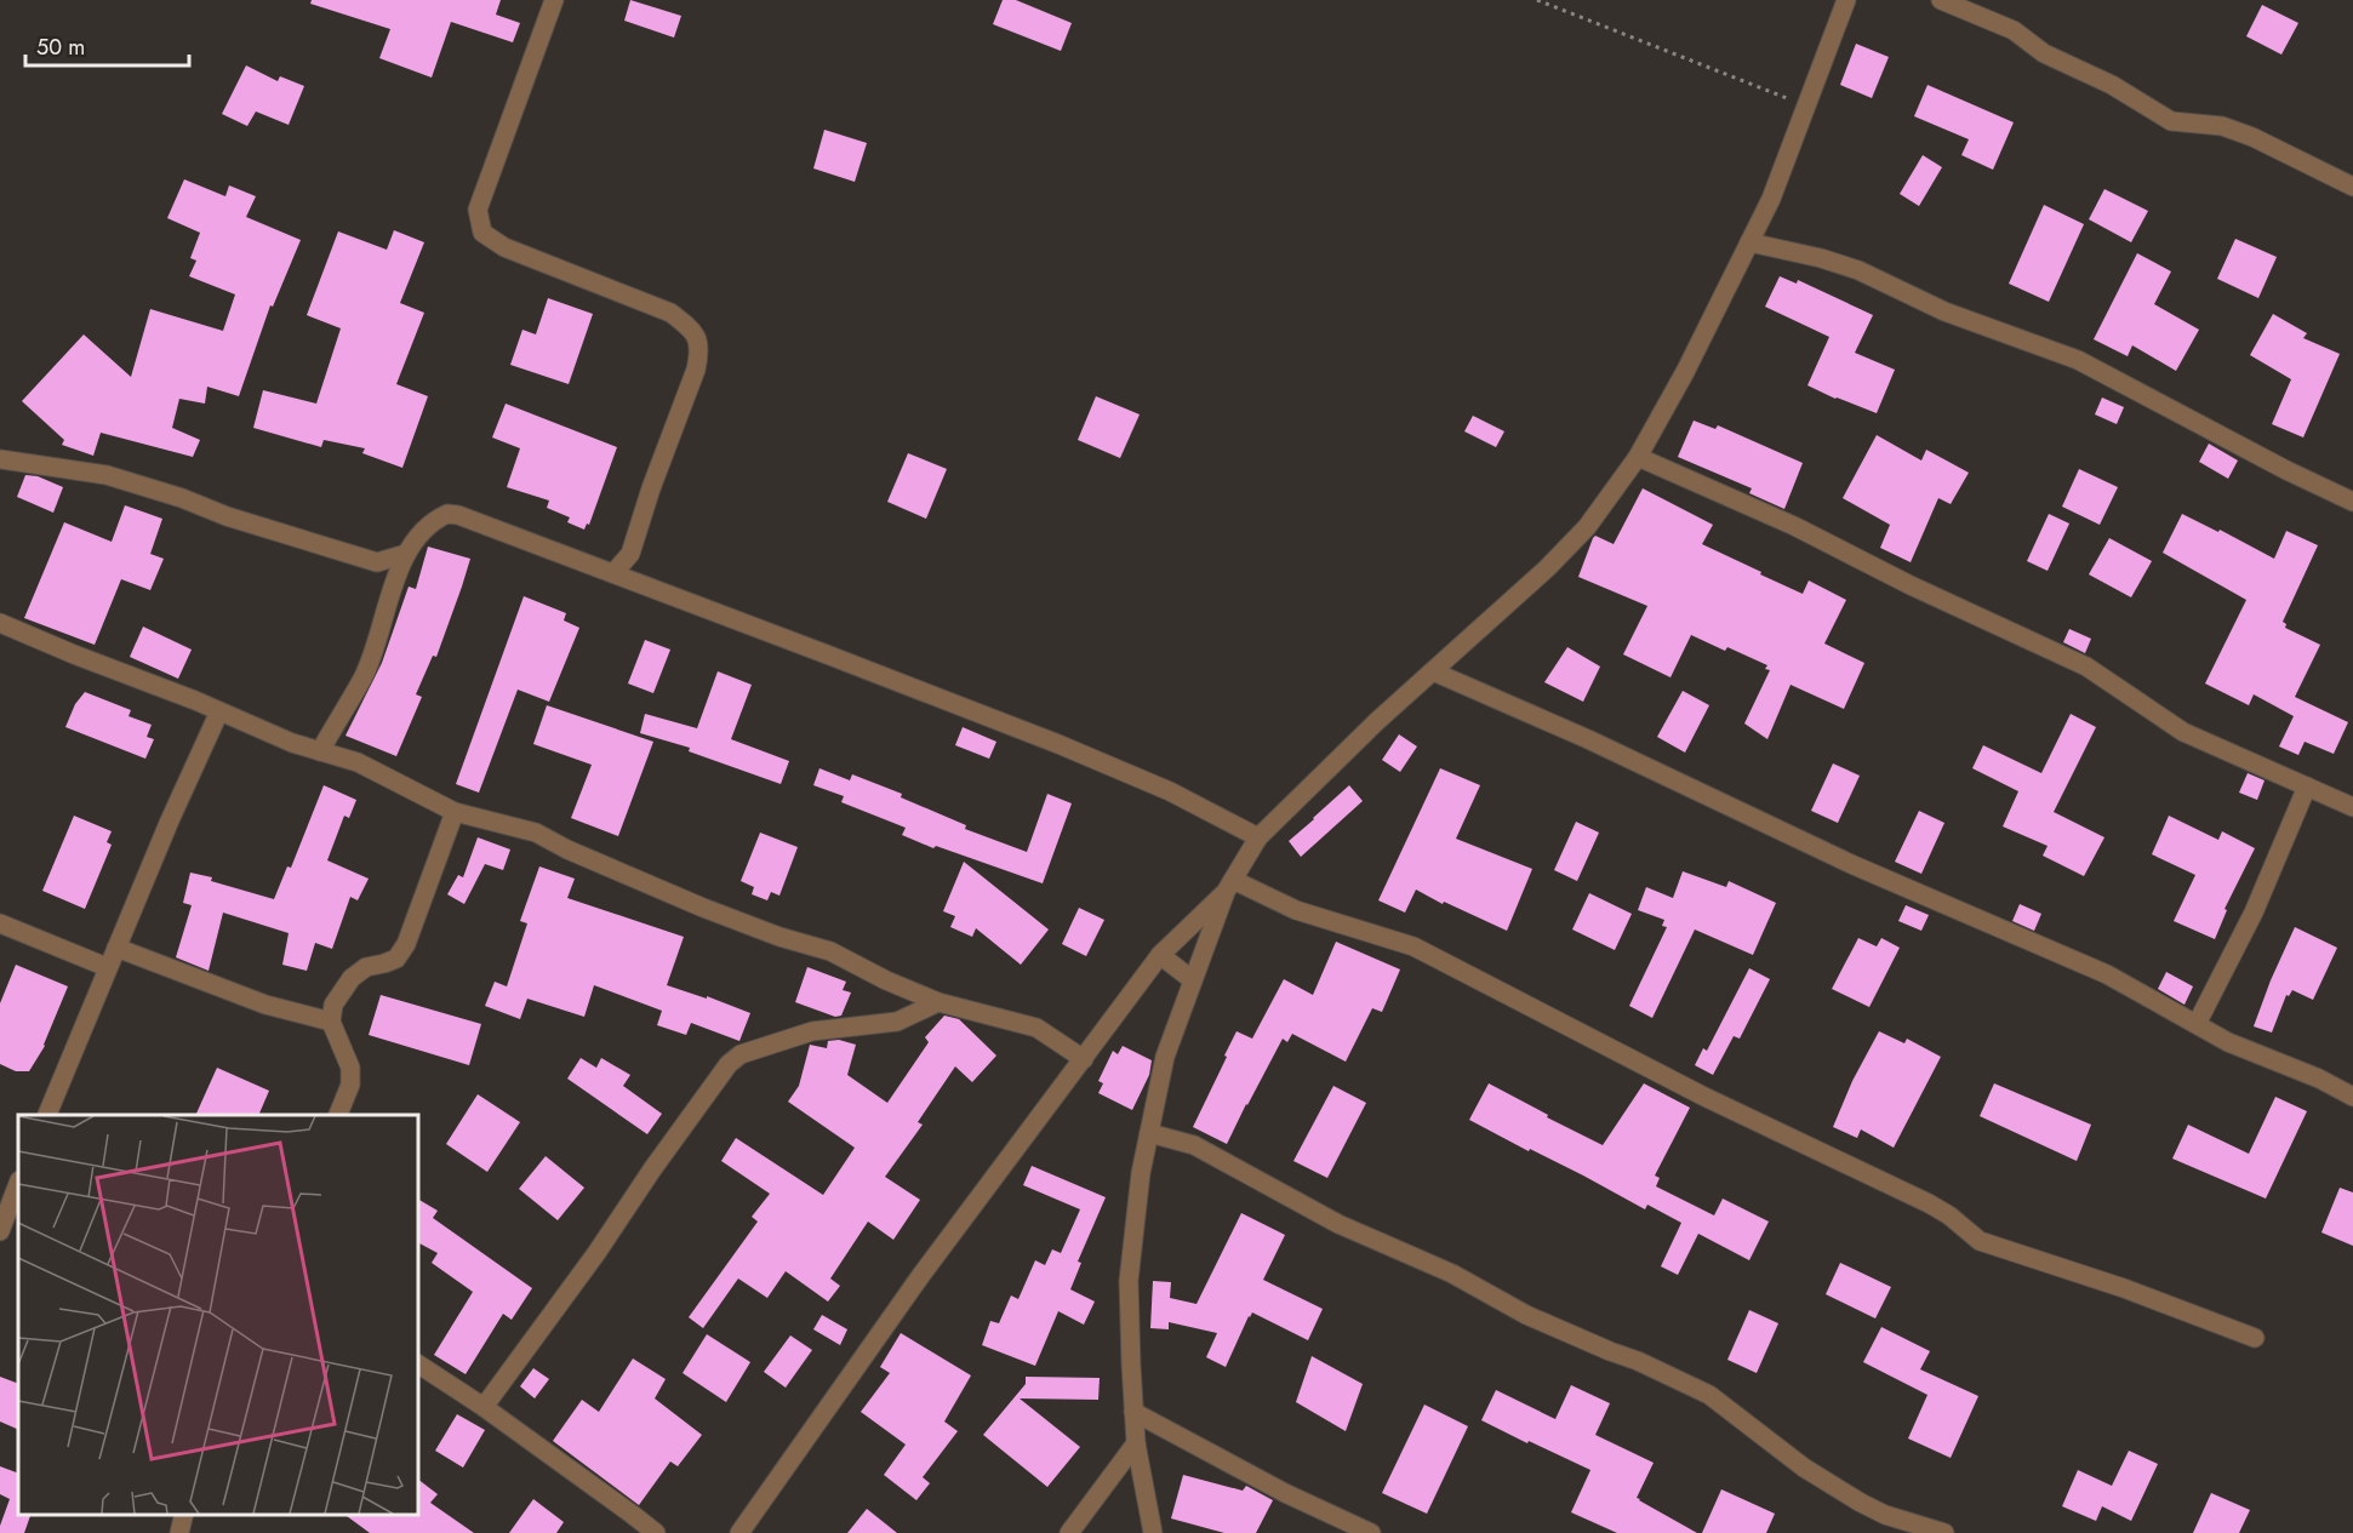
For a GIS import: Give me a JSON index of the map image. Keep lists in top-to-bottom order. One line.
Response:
{"scale_bar":"50 m"}
